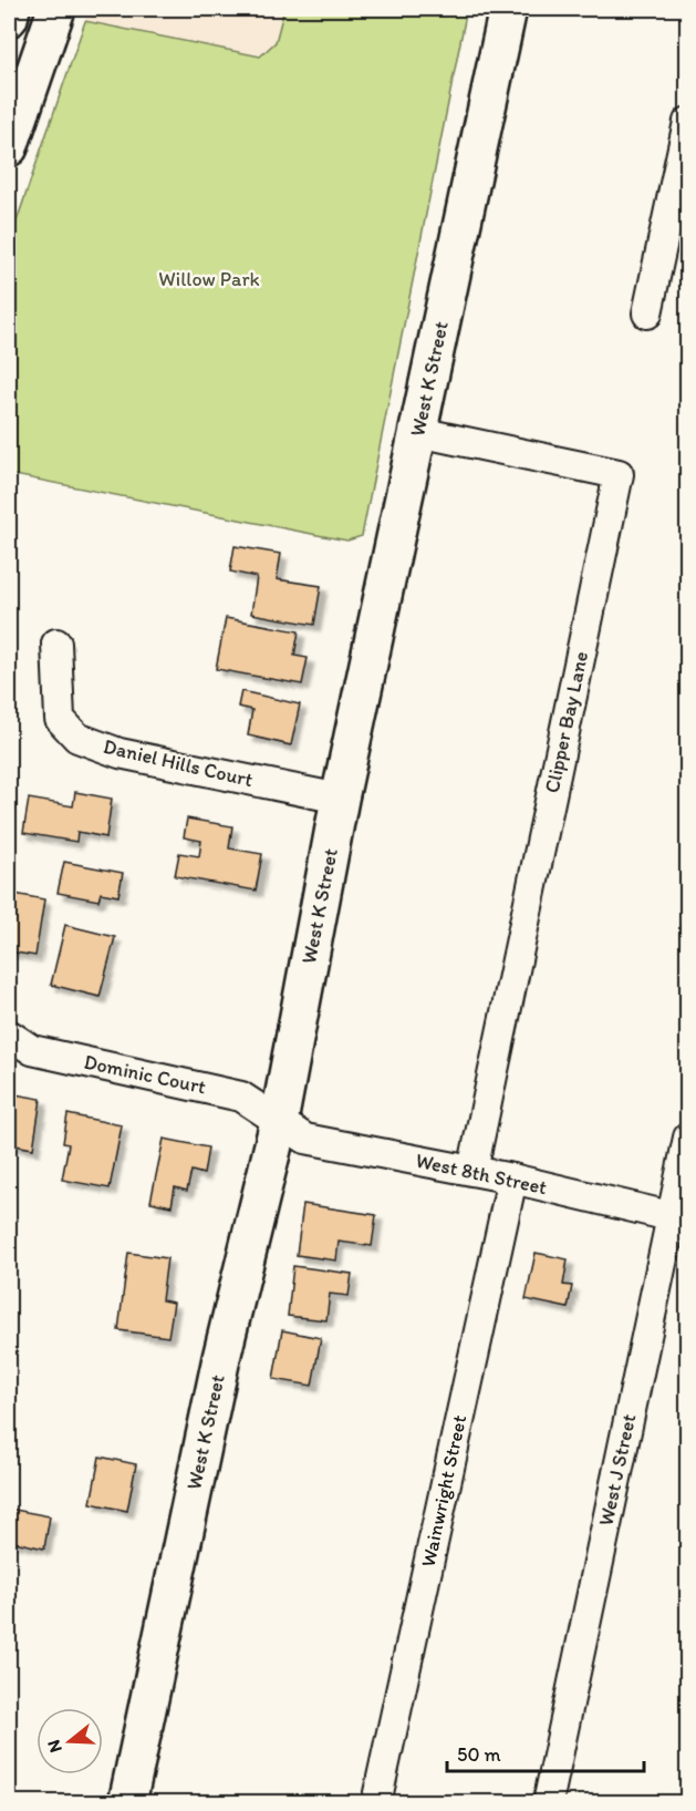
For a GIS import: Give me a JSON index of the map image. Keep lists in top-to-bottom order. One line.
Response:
{"streets":{"street":["West K Street","Clipper Bay Lane","Daniel Hills Court","Dominic Court","West 8th Street","West J Street","Wainwright Street"]},"crossings":[["West K Street","Clipper Bay Lane"],["West K Street","Daniel Hills Court"],["West K Street","Dominic Court"],["West K Street","West 8th Street"],["Clipper Bay Lane","West 8th Street"],["Dominic Court","West 8th Street"],["West 8th Street","West J Street"],["West 8th Street","Wainwright Street"]],"parks":["Willow Park"],"scale_bar":"50 m","north":"left"}
